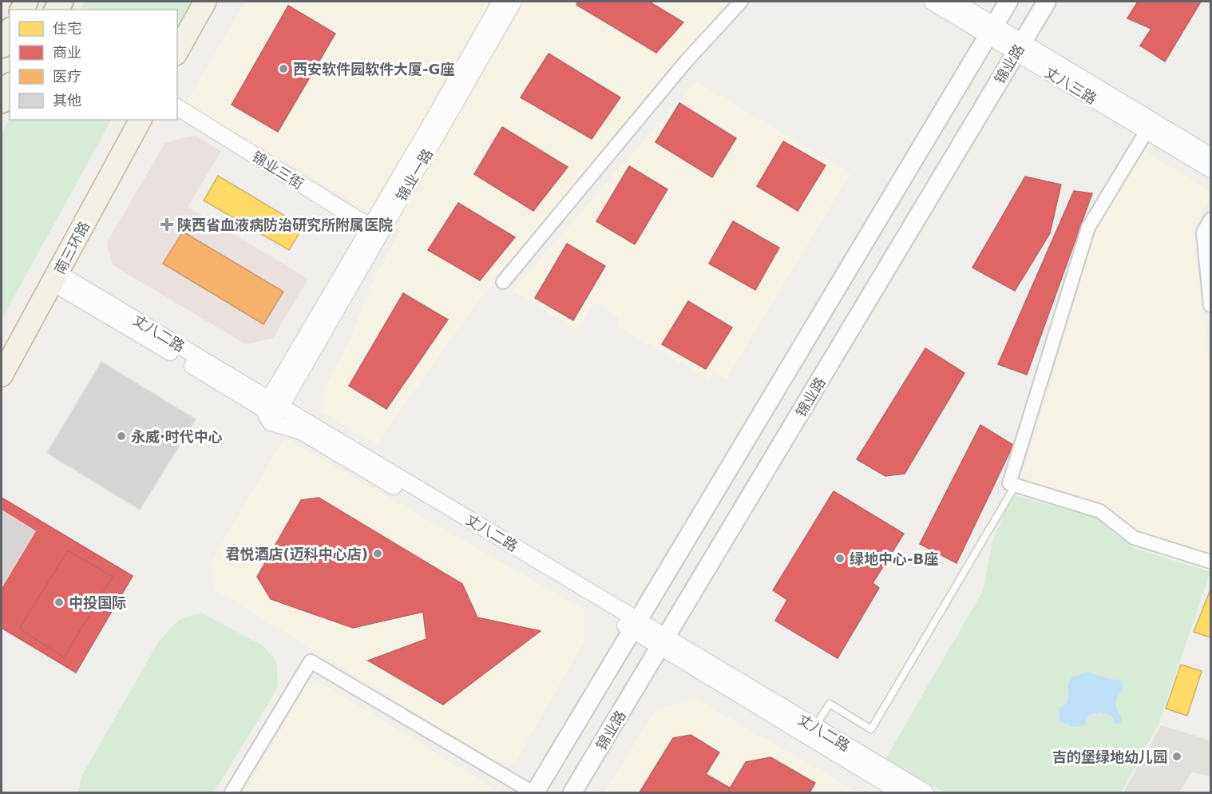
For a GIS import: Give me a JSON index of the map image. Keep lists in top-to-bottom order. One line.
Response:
{"streets":{"highway":["南三环路"],"main road":["锦业路"],"street":["丈八三路","锦业三街","锦业一路","丈八二路"]},"crossings":[["锦业路","丈八三路"],["锦业路","丈八二路"],["锦业三街","锦业一路"],["锦业一路","丈八二路"],["南三环路","丈八二路"]],"places":{"other":["西安软件园软件大厦-G座","永威·时代中心","君悦酒店(迈科中心店)","绿地中心-B座","中投国际","吉的堡绿地幼儿园"],"health":["陕西省血液病防治研究所附属医院"]},"legend":["住宅","商业","医疗","其他"]}
